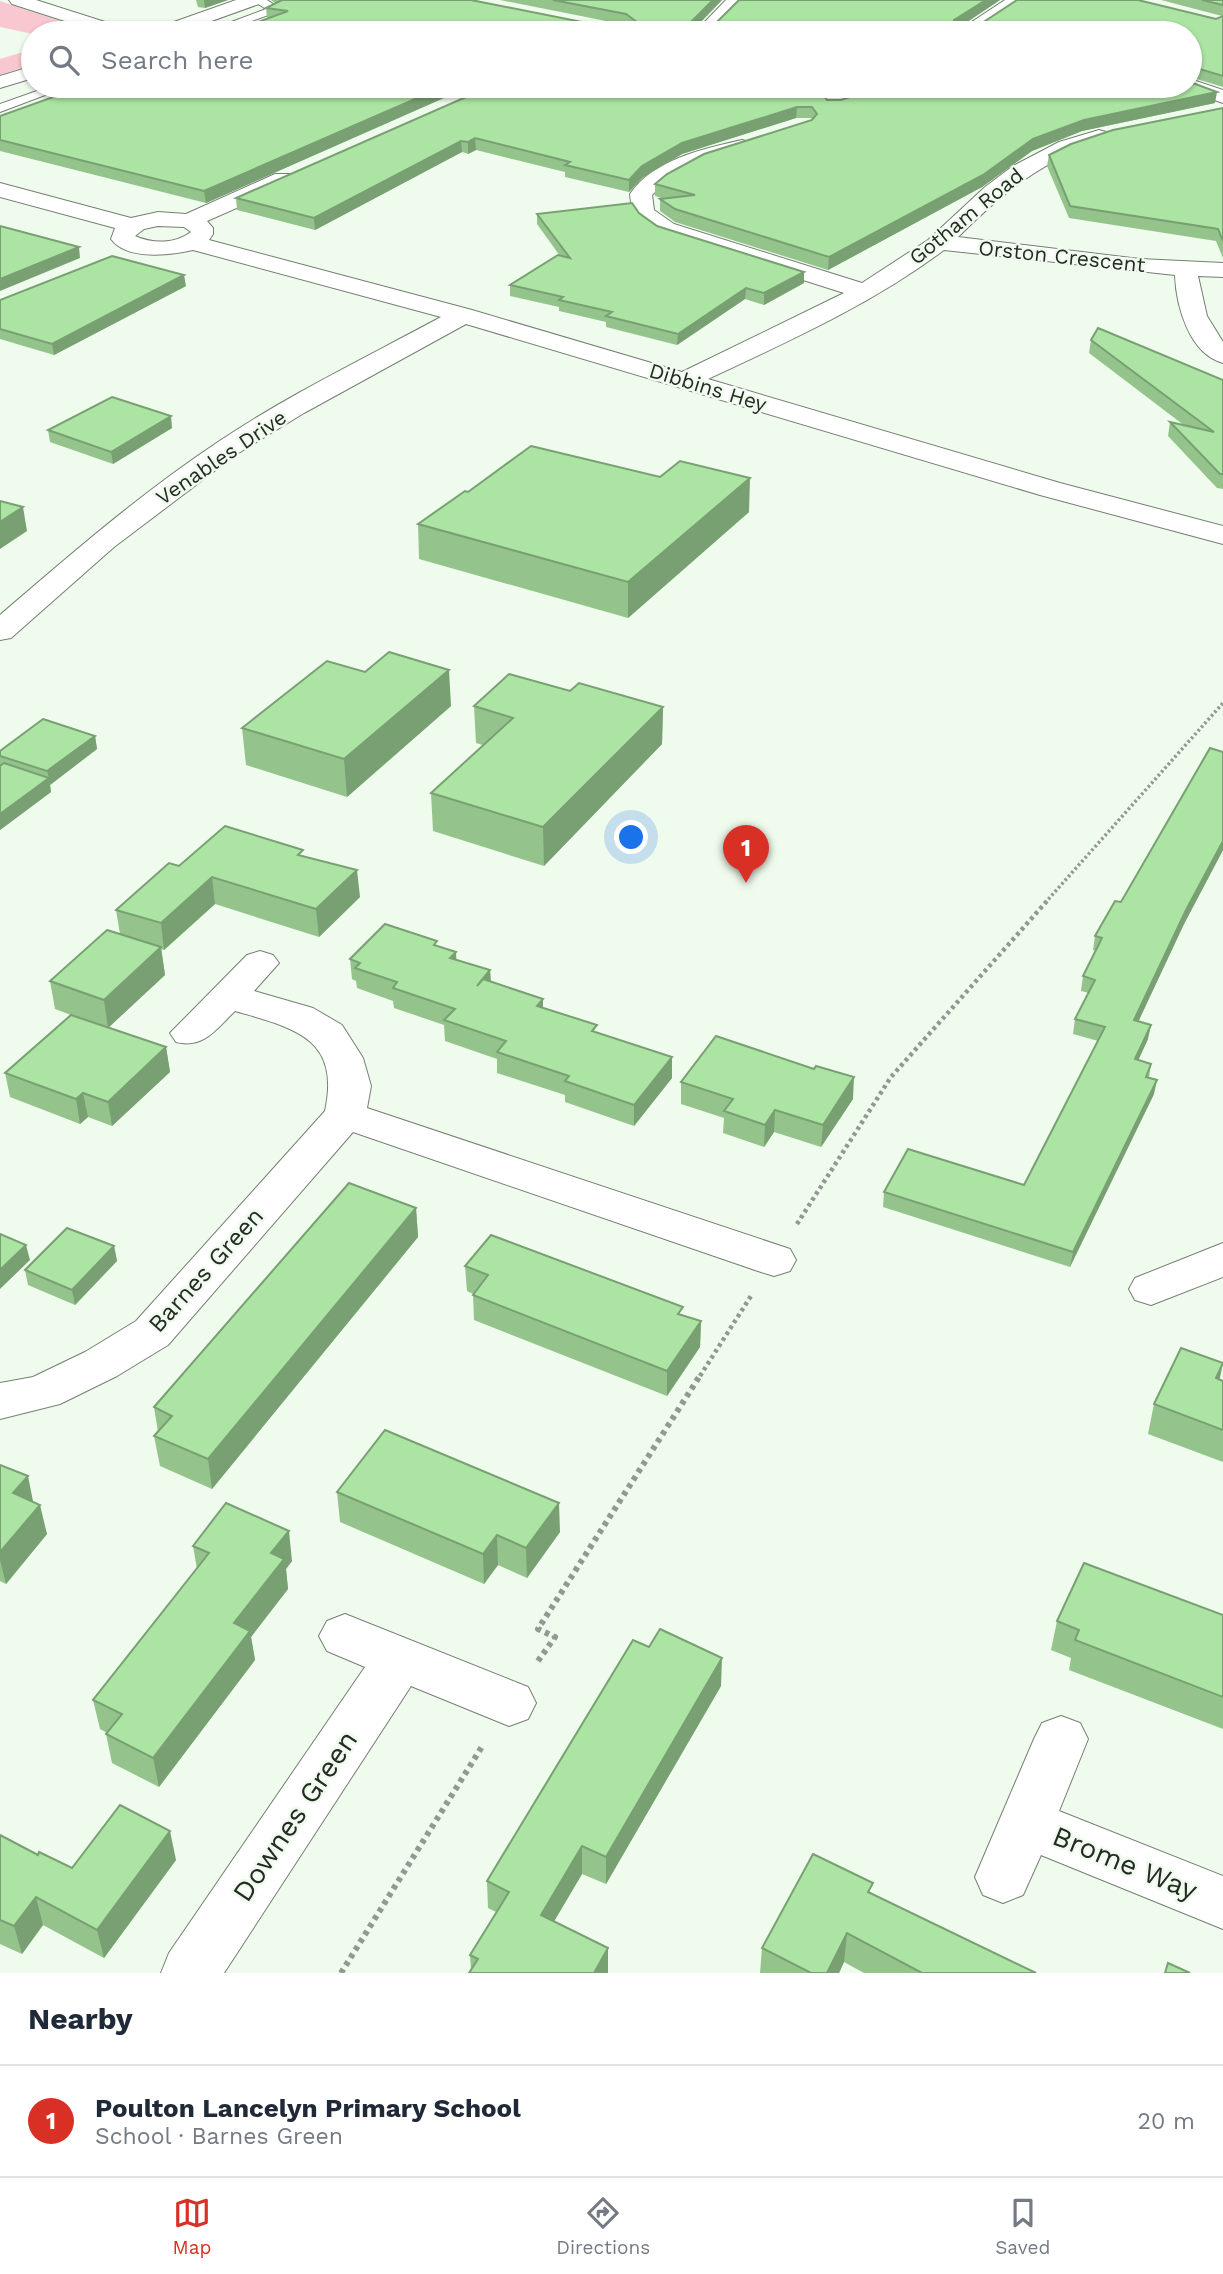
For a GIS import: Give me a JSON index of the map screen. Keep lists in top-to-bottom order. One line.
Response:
{"streets":{"street":["Gotham Road","Orston Crescent","Dibbins Hey","Venables Drive","Barnes Green","Downes Green","Brome Way"]},"crossings":[["Gotham Road","Orston Crescent"],["Gotham Road","Dibbins Hey"],["Dibbins Hey","Venables Drive"]],"page":{"search":"Search here","pins":"1","heading":"Nearby","list":[{"mark":"1","name":"Poulton Lancelyn Primary School","note":"School · Barnes Green","value":"20 m"}],"nav":["Map","Directions","Saved"]}}
